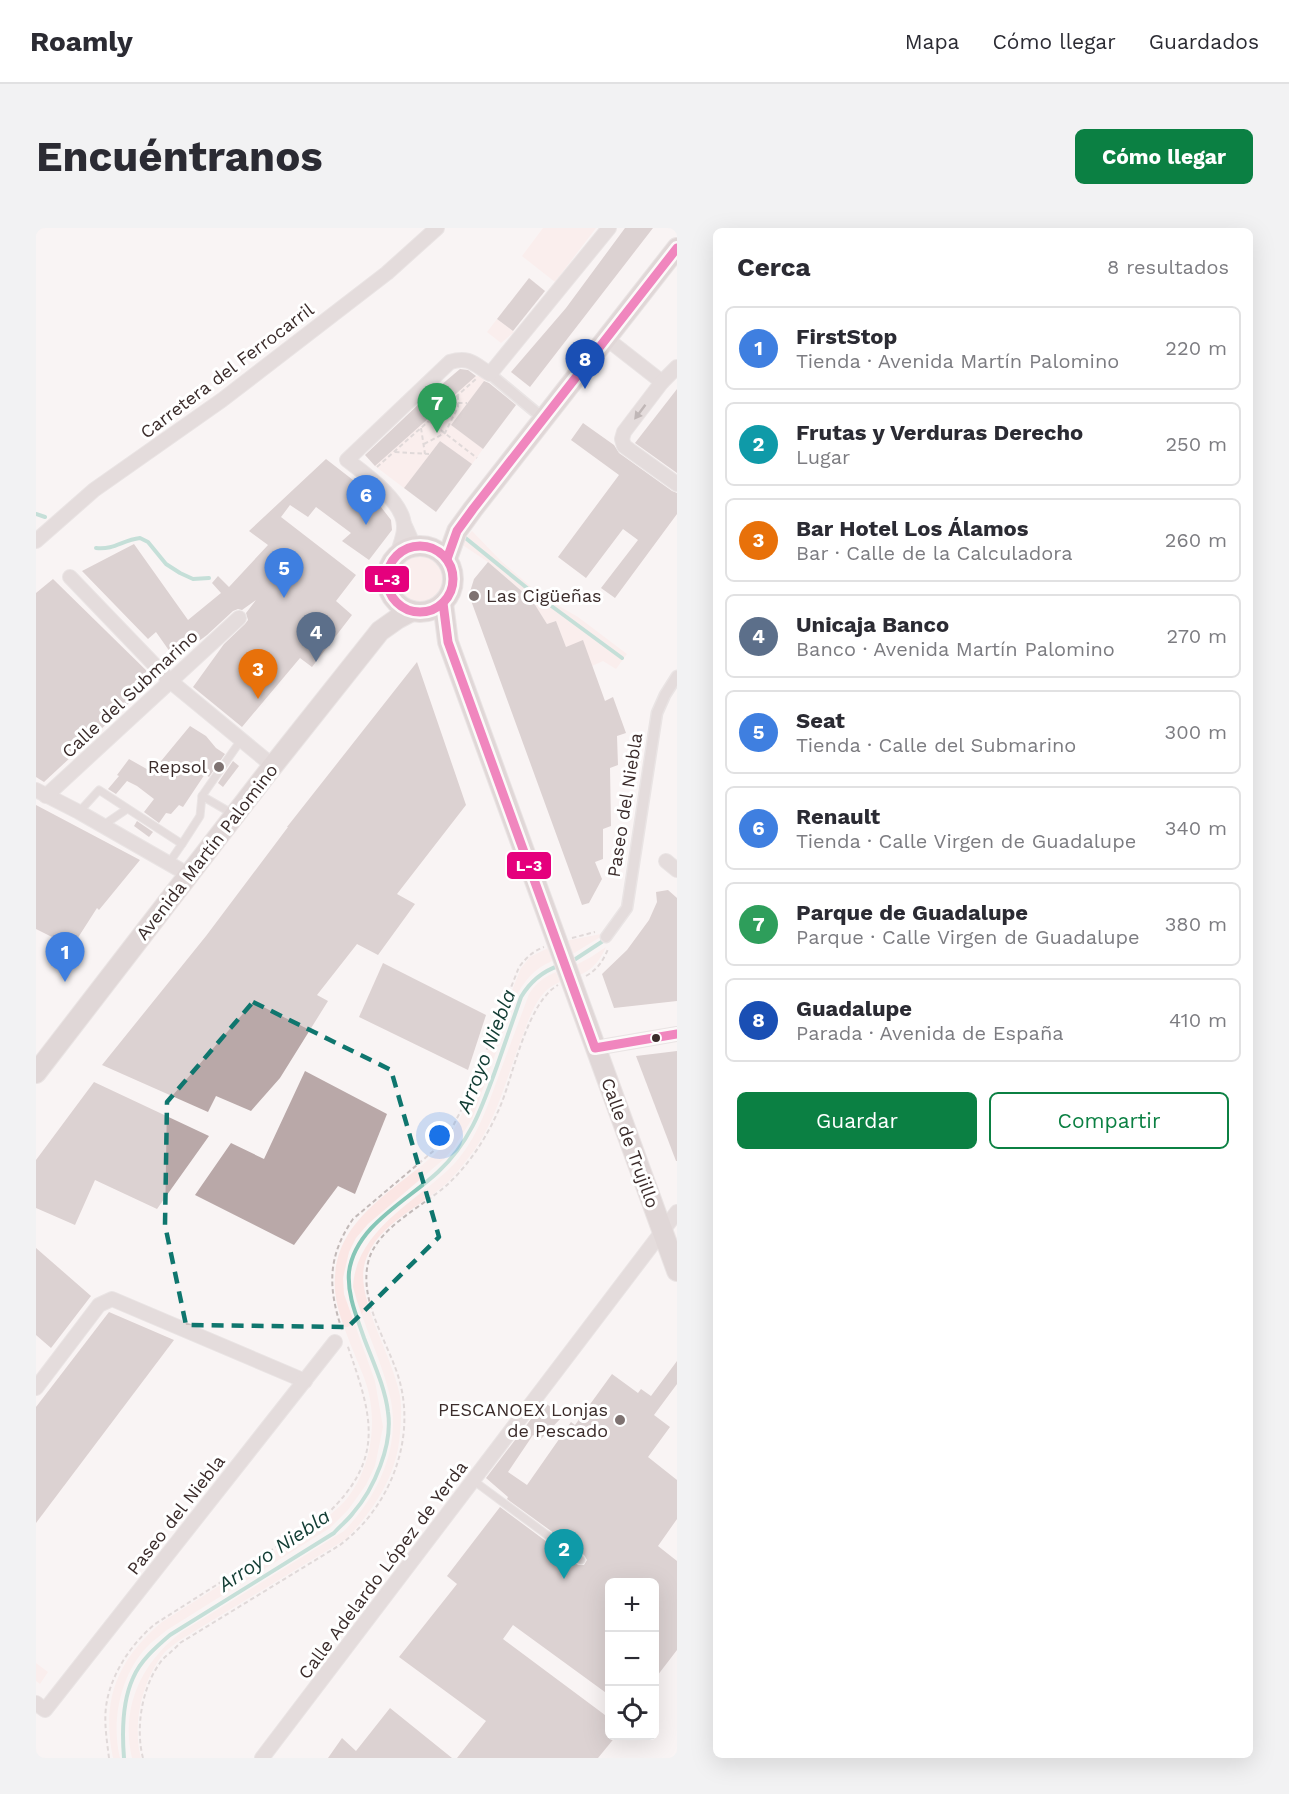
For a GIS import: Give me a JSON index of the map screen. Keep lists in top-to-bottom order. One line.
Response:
{"streets":{"main road":["Avenida Martín Palomino","Calle de Trujillo"],"street":["Carretera del Ferrocarril","Calle del Submarino","Paseo del Niebla","Calle Adelardo López de Yerda"]},"crossings":[["Avenida Martín Palomino","Calle de Trujillo"],["Calle de Trujillo","Calle Adelardo López de Yerda"]],"water":["Arroyo Niebla"],"places":["Las Cigüeñas","Repsol","PESCANOEX Lonjas de Pescado"],"lines":["transit line L-3"],"page":{"header":"Roamly","nav":["Mapa","Cómo llegar","Guardados"],"buttons":["Cómo llegar",["Guardar","Compartir"]],"title":"Encuéntranos","heading":["Cerca","8 resultados"],"list":[{"mark":"1","name":"FirstStop","note":"Tienda · Avenida Martín Palomino","value":"220 m"},{"mark":"2","name":"Frutas y Verduras Derecho","note":"Lugar","value":"250 m"},{"mark":"3","name":"Bar Hotel Los Álamos","note":"Bar · Calle de la Calculadora","value":"260 m"},{"mark":"4","name":"Unicaja Banco","note":"Banco · Avenida Martín Palomino","value":"270 m"},{"mark":"5","name":"Seat","note":"Tienda · Calle del Submarino","value":"300 m"},{"mark":"6","name":"Renault","note":"Tienda · Calle Virgen de Guadalupe","value":"340 m"},{"mark":"7","name":"Parque de Guadalupe","note":"Parque · Calle Virgen de Guadalupe","value":"380 m"},{"mark":"8","name":"Guadalupe","note":"Parada · Avenida de España","value":"410 m"}],"pins":["8","7","6","5","4","3","1","2"],"map_buttons":["+","−"]}}
